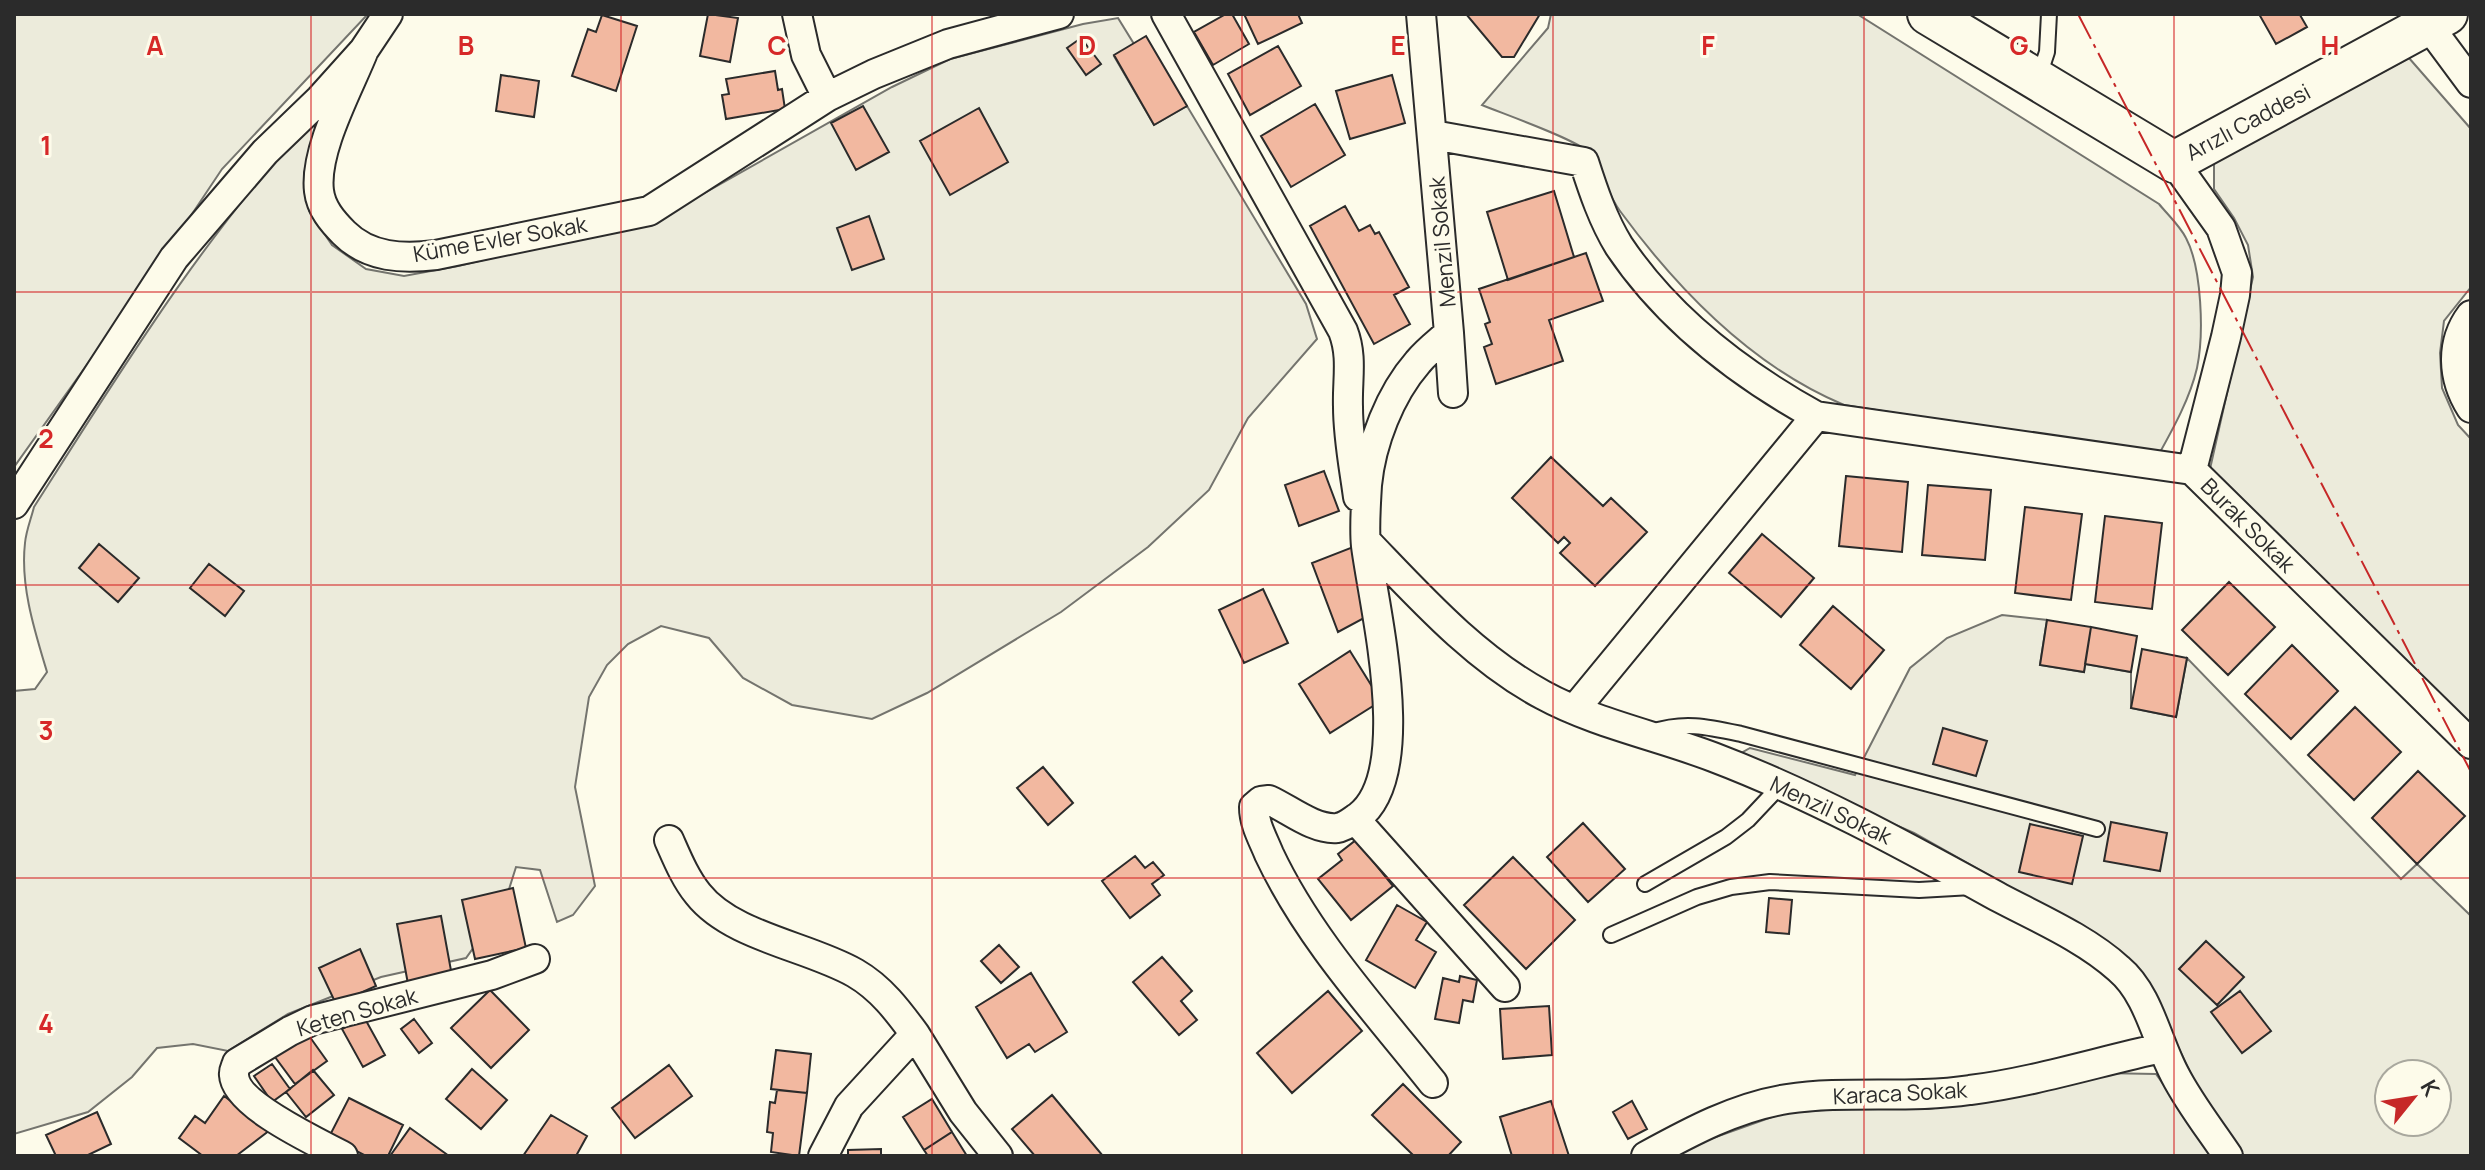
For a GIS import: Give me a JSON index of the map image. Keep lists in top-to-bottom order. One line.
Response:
{"streets":{"street":["Arızlı Caddesi","Küme Evler Sokak","Menzil Sokak","Burak Sokak","Keten Sokak","Karaca Sokak"]},"crossings":[["Arızlı Caddesi","Burak Sokak"],["Menzil Sokak","Karaca Sokak"]],"north":"top right","grid":{"columns":["A","B","C","D","E","F","G","H"],"rows":["1","2","3","4"]}}
